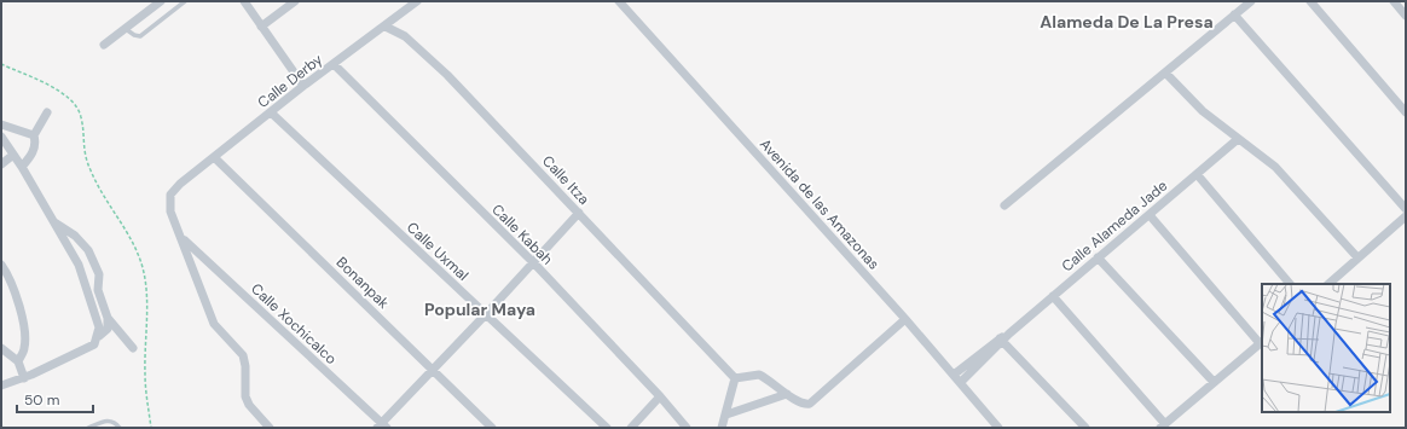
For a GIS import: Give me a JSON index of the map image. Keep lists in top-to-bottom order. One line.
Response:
{"streets":{"street":["Calle Derby","Calle Itza","Avenida de las Amazonas","Calle Alameda Jade","Calle Kabah","Calle Uxmal","Bonanpak","Calle Xochicalco"]},"crossings":[["Calle Derby","Calle Itza"],["Calle Derby","Calle Kabah"],["Calle Derby","Calle Uxmal"],["Calle Derby","Bonanpak"],["Calle Derby","Calle Xochicalco"],["Avenida de las Amazonas","Calle Alameda Jade"]],"districts":["Alameda De La Presa","Popular Maya"],"scale_bar":"50 m"}
